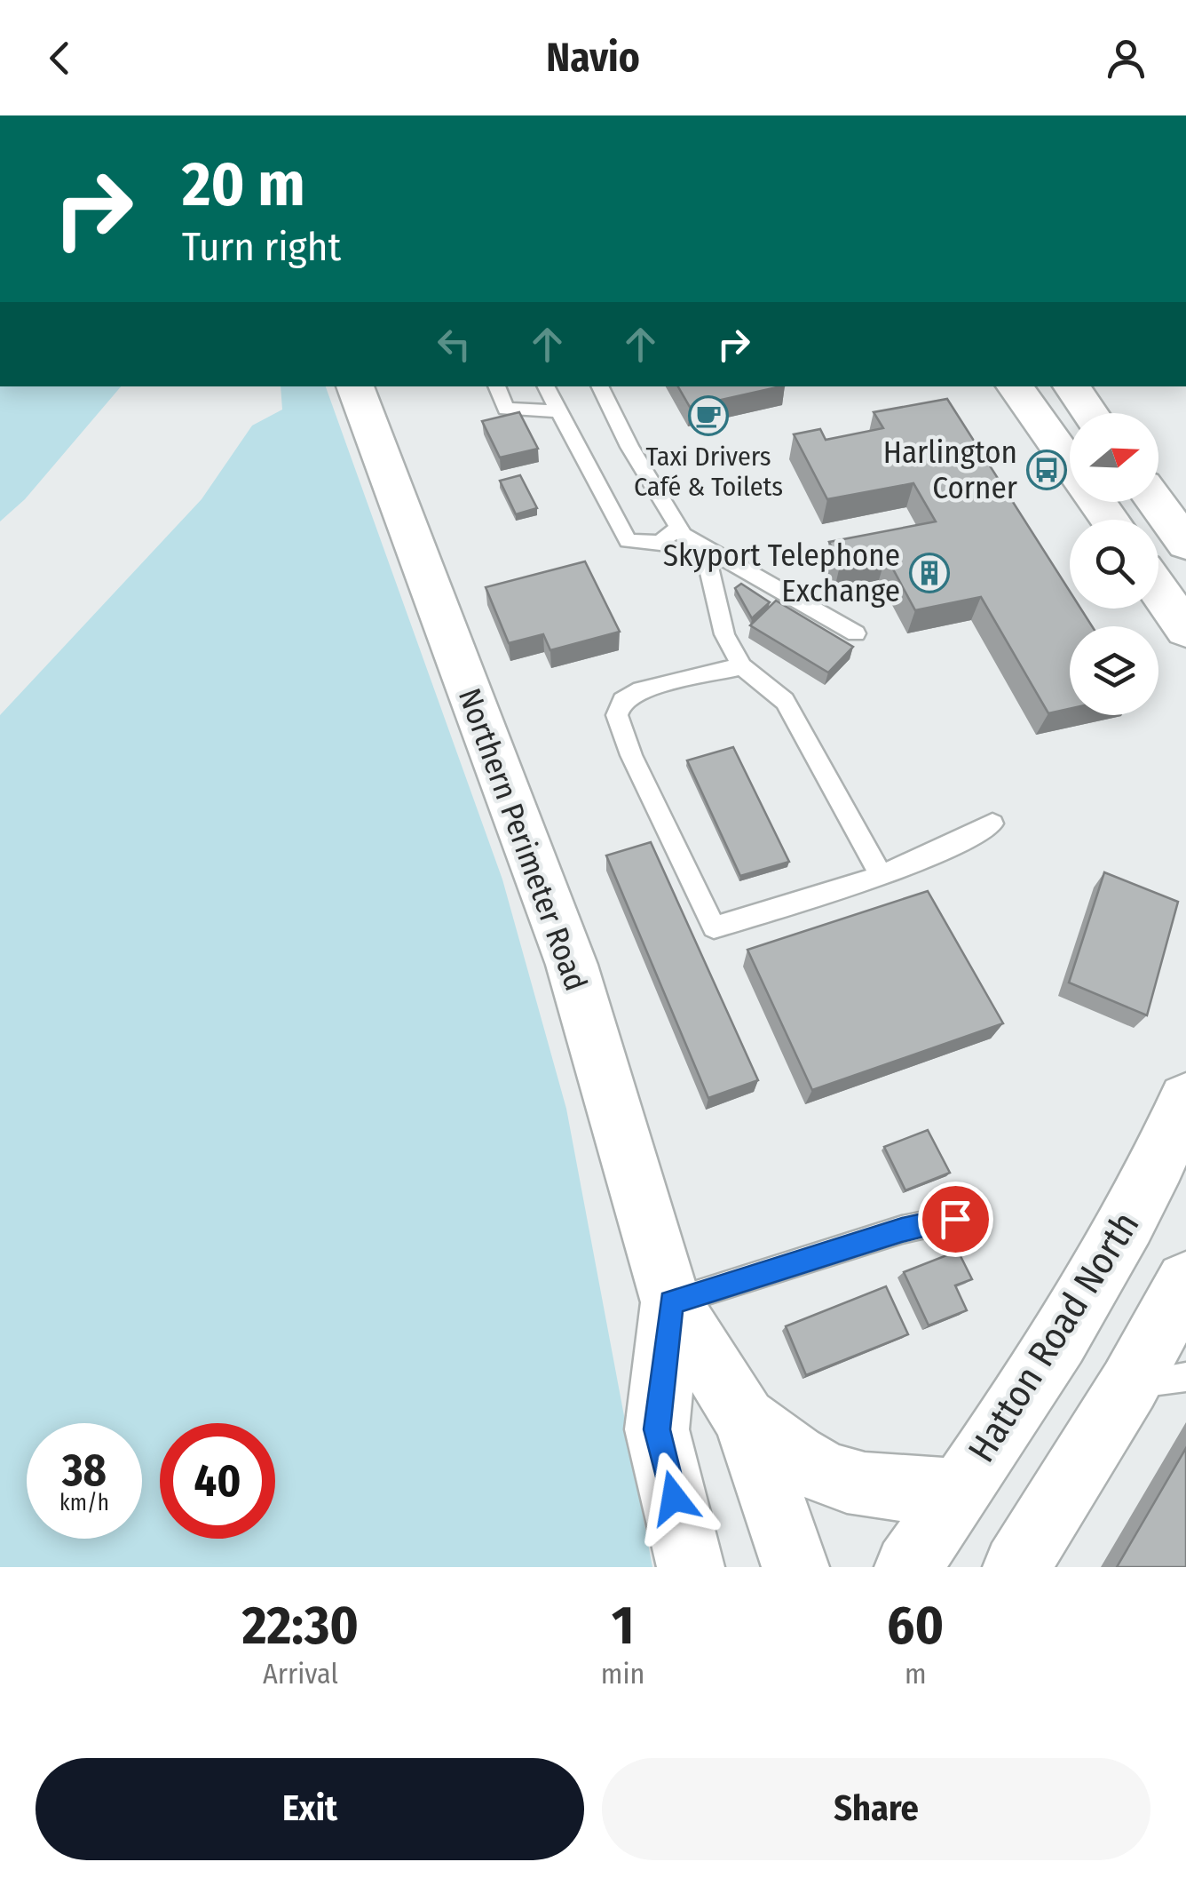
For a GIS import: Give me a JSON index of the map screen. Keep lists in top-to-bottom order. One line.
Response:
{"streets":{"main road":["Northern Perimeter Road","Hatton Road North"]},"places":{"cafe":["Taxi Drivers Café & Toilets"],"bus stop":["Harlington Corner"],"building":["Skyport Telephone Exchange"]},"north":"right","page":{"header":"Navio","turn":["20 m","Turn right"],"speed":"38 km/h","limit":"40","eta":["22:30","Arrival","1","min","60","m"],"buttons":["Exit","Share"]}}
